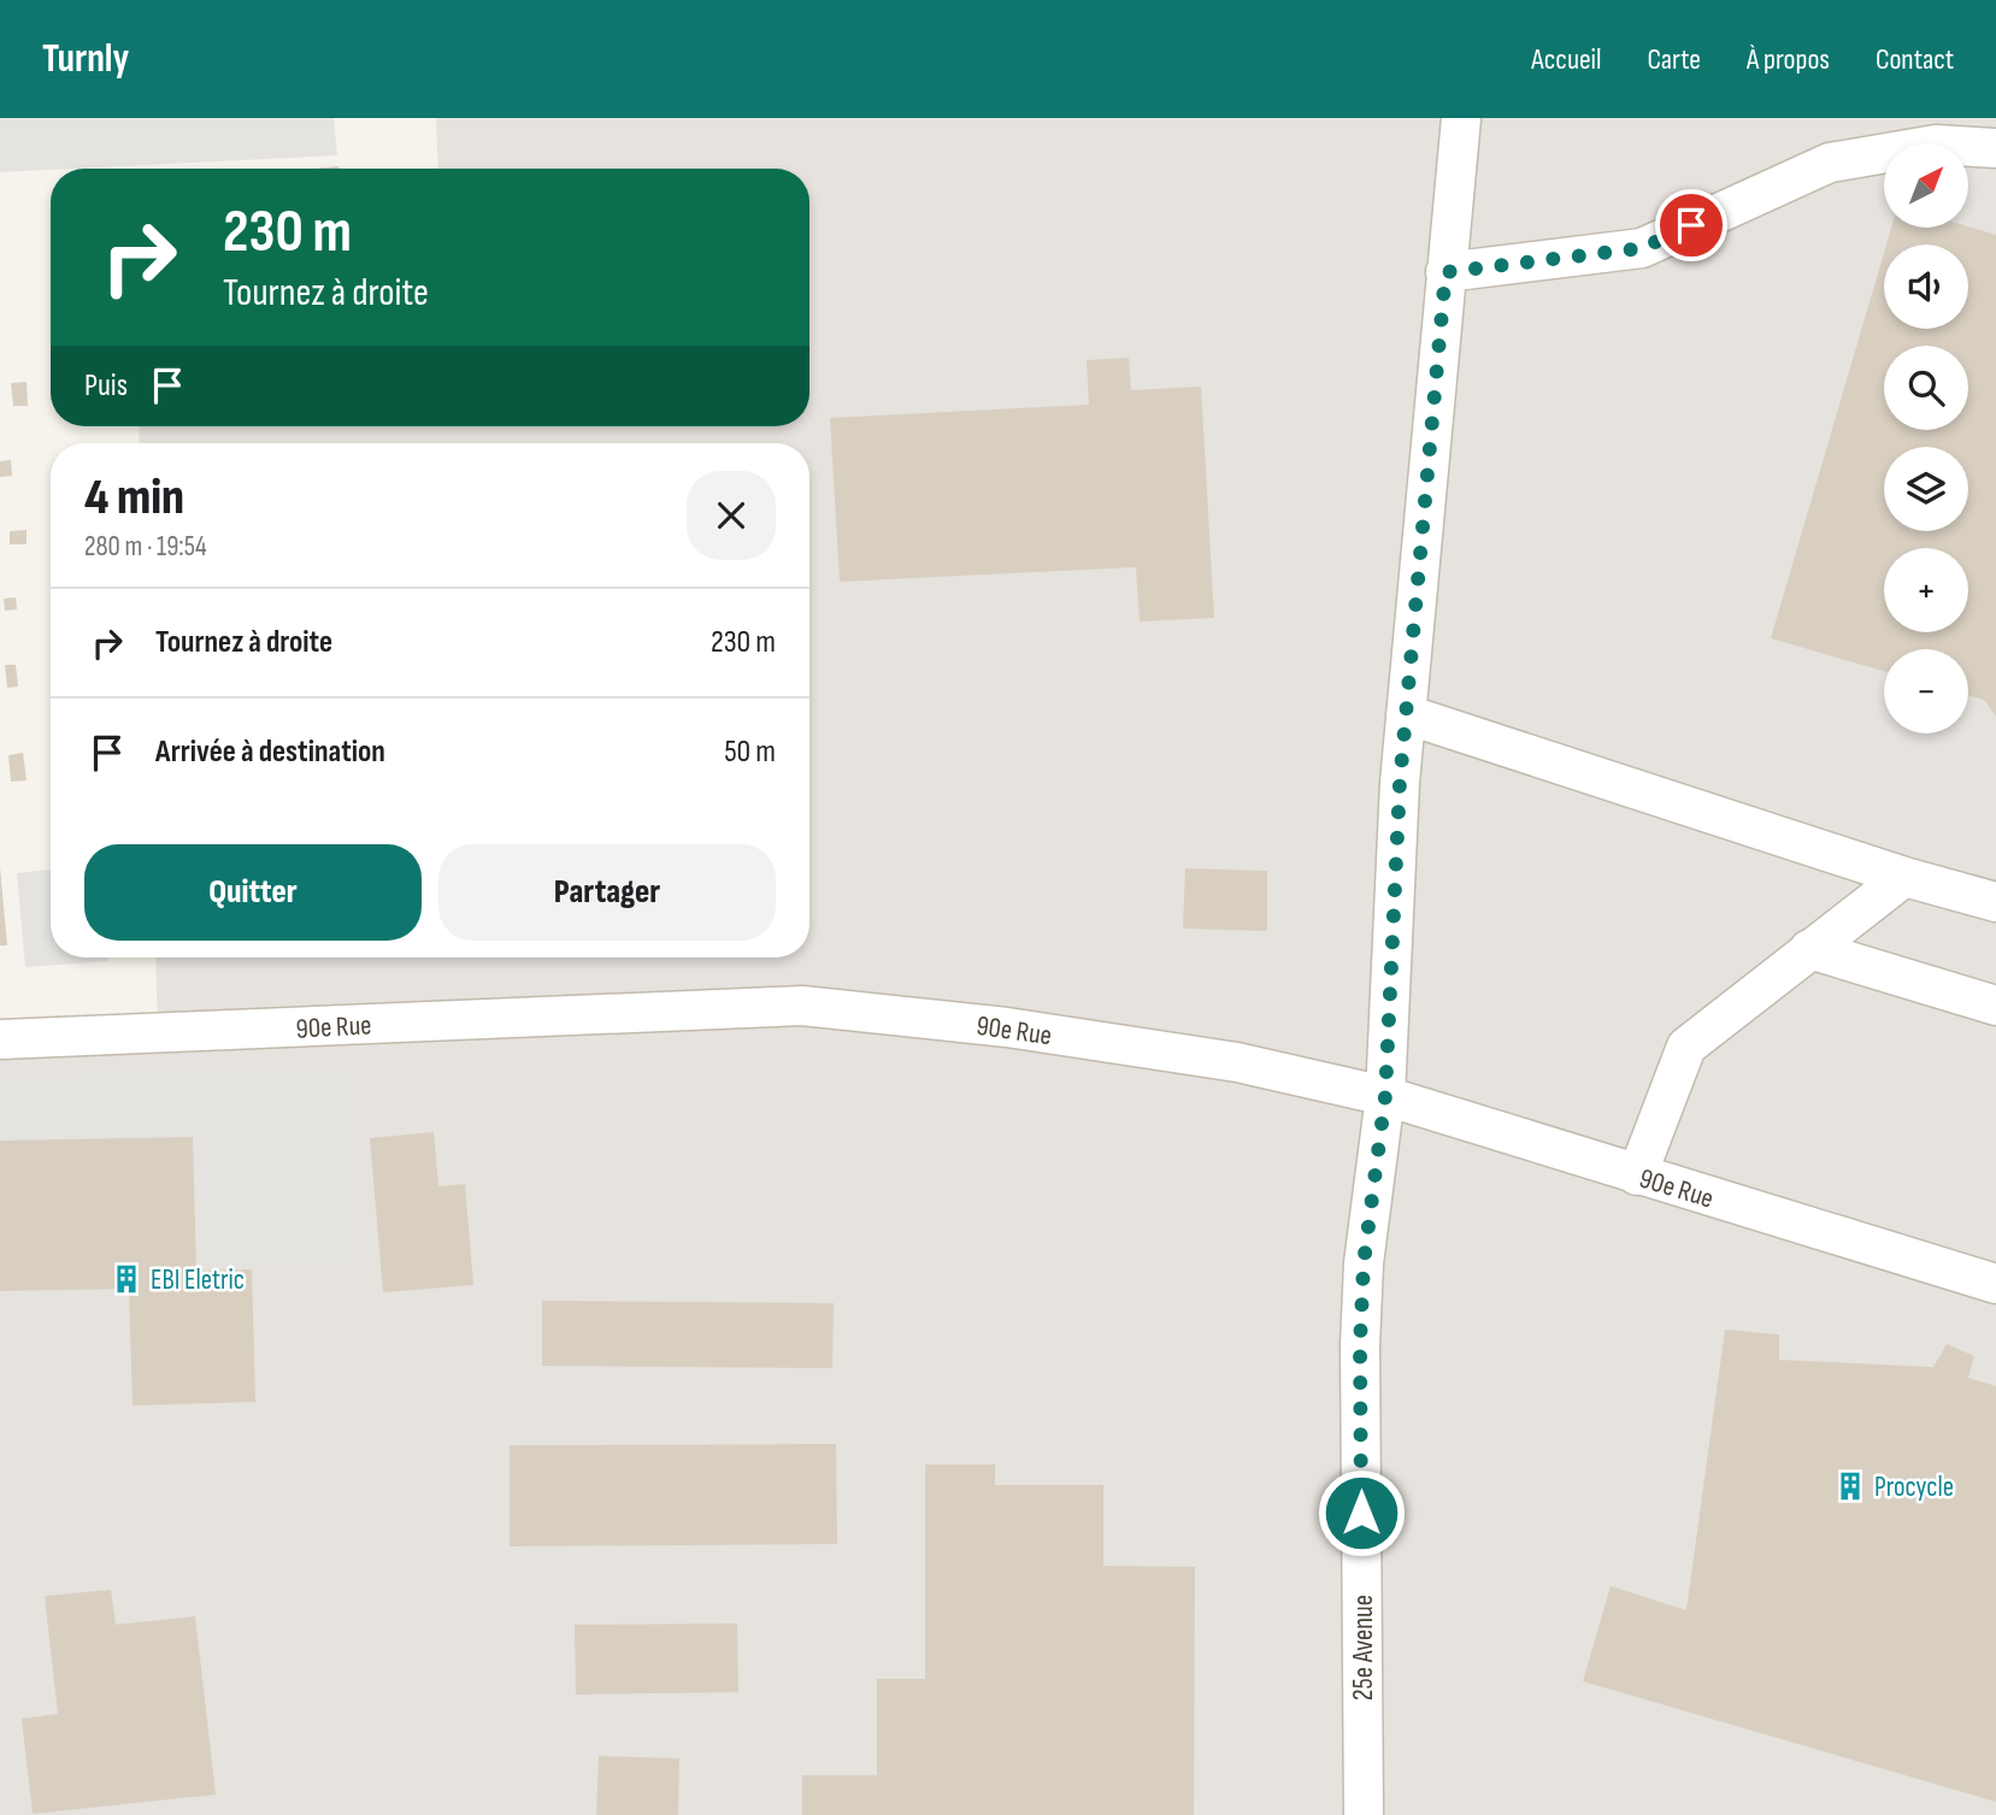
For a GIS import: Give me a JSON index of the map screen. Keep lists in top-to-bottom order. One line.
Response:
{"streets":{"street":["90e Rue","25e Avenue"]},"crossings":[["90e Rue","25e Avenue"]],"places":{"building":["EBI Eletric","Procycle"]},"north":"top right","page":{"header":"Turnly","nav":["Accueil","Carte","À propos","Contact"],"map_buttons":["+","−"],"turn":["230 m","Tournez à droite"],"then":"Puis","heading":["4 min","280 m · 19:54"],"list":[{"name":"Tournez à droite","value":"230 m"},{"name":"Arrivée à destination","value":"50 m"}],"buttons":["Quitter","Partager"]}}
